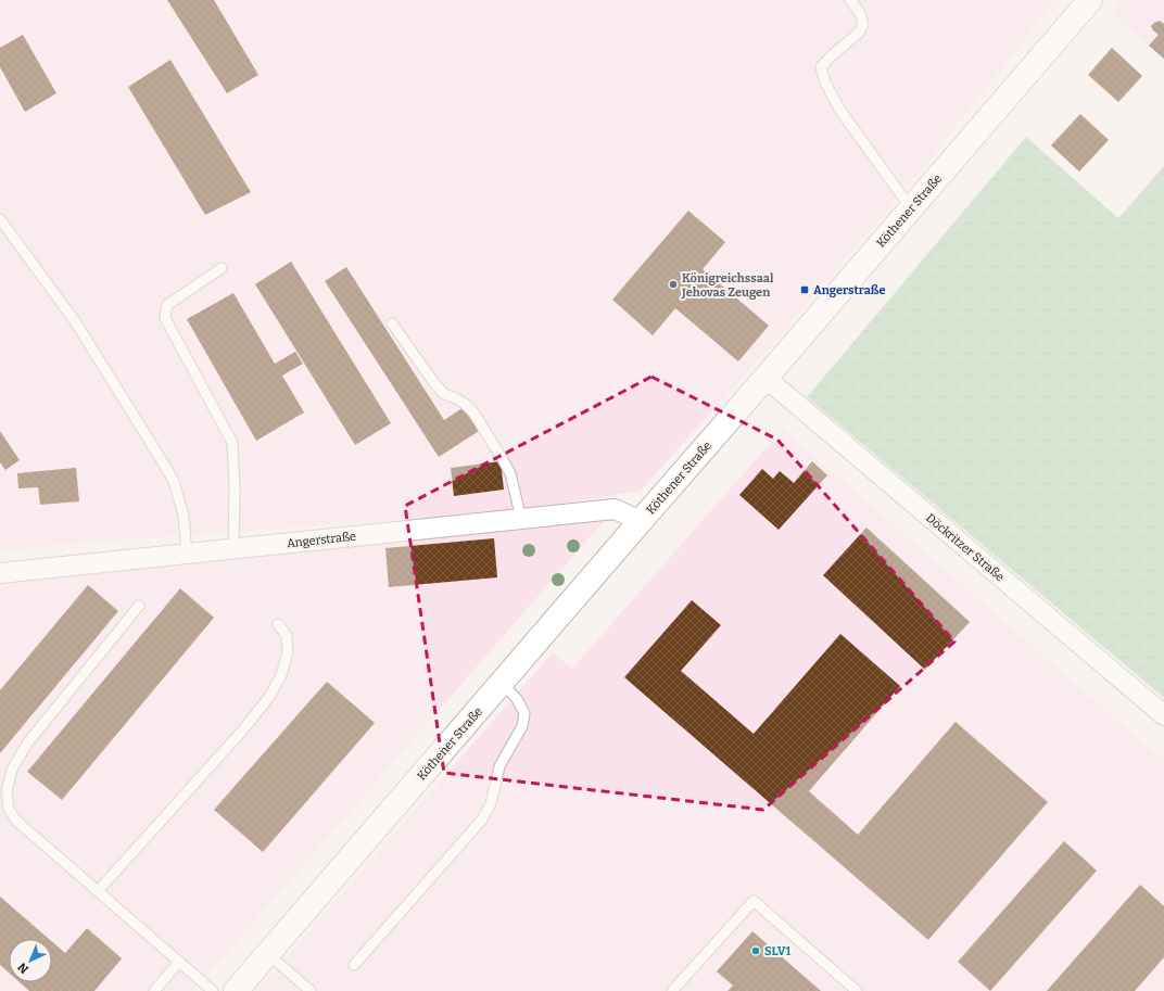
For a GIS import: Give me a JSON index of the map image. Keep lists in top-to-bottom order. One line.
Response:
{"streets":{"main road":["Köthener Straße"],"street":["Angerstraße","Döckritzer Straße"]},"crossings":[["Köthener Straße","Angerstraße"],["Köthener Straße","Döckritzer Straße"]],"places":{"other":["Königreichssaal Jehovas Zeugen","SLV1"],"transit":["Angerstraße"]},"north":"bottom left"}
